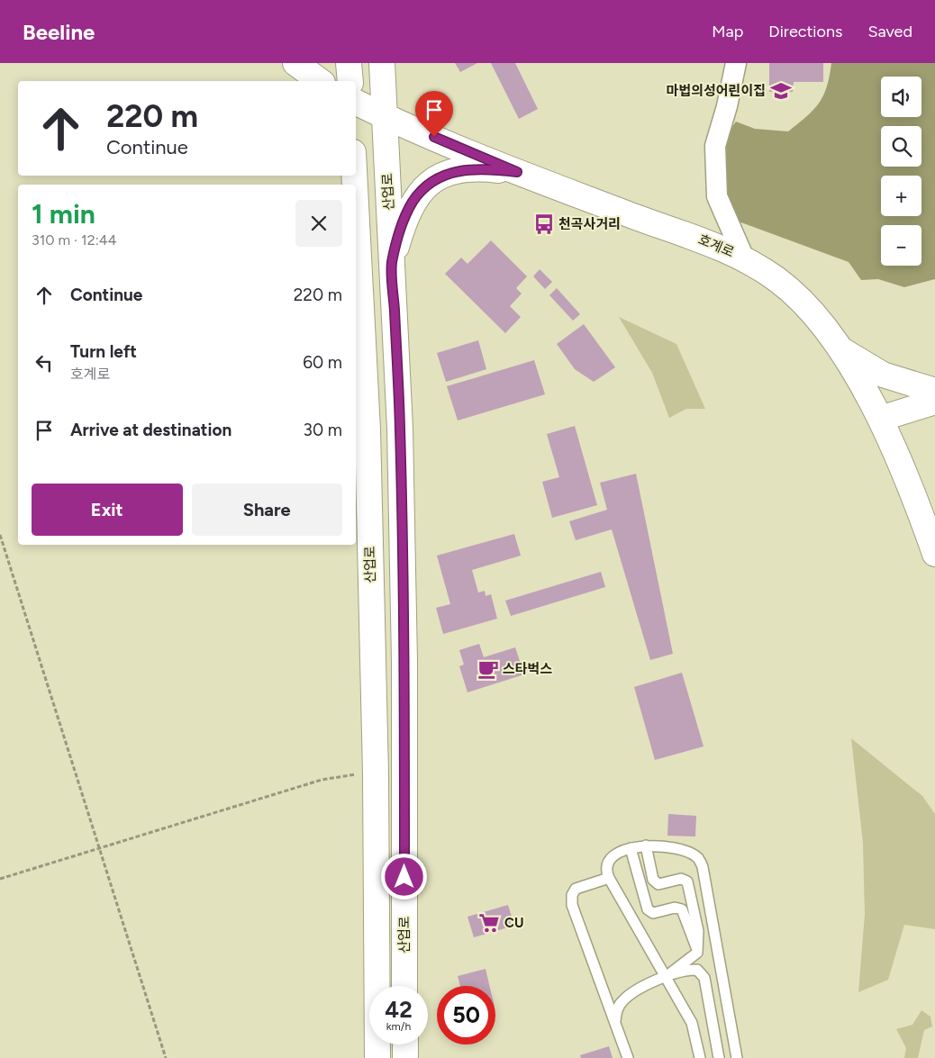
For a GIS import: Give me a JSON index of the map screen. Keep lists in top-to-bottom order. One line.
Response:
{"streets":{"main road":["산업로","호계로"]},"crossings":[["산업로","호계로"]],"places":{"school or university":["마법의성어린이집"],"bus stop":["천곡사거리"],"cafe":["스타벅스"],"supermarket":["CU"]},"page":{"header":"Beeline","nav":["Map","Directions","Saved"],"map_buttons":["+","−"],"turn":["220 m","Continue"],"heading":["1 min","310 m · 12:44"],"list":[{"name":"Continue","value":"220 m"},{"name":"Turn left","note":"호계로","value":"60 m"},{"name":"Arrive at destination","value":"30 m"}],"buttons":["Exit","Share"],"speed":"42 km/h","limit":"50"}}
